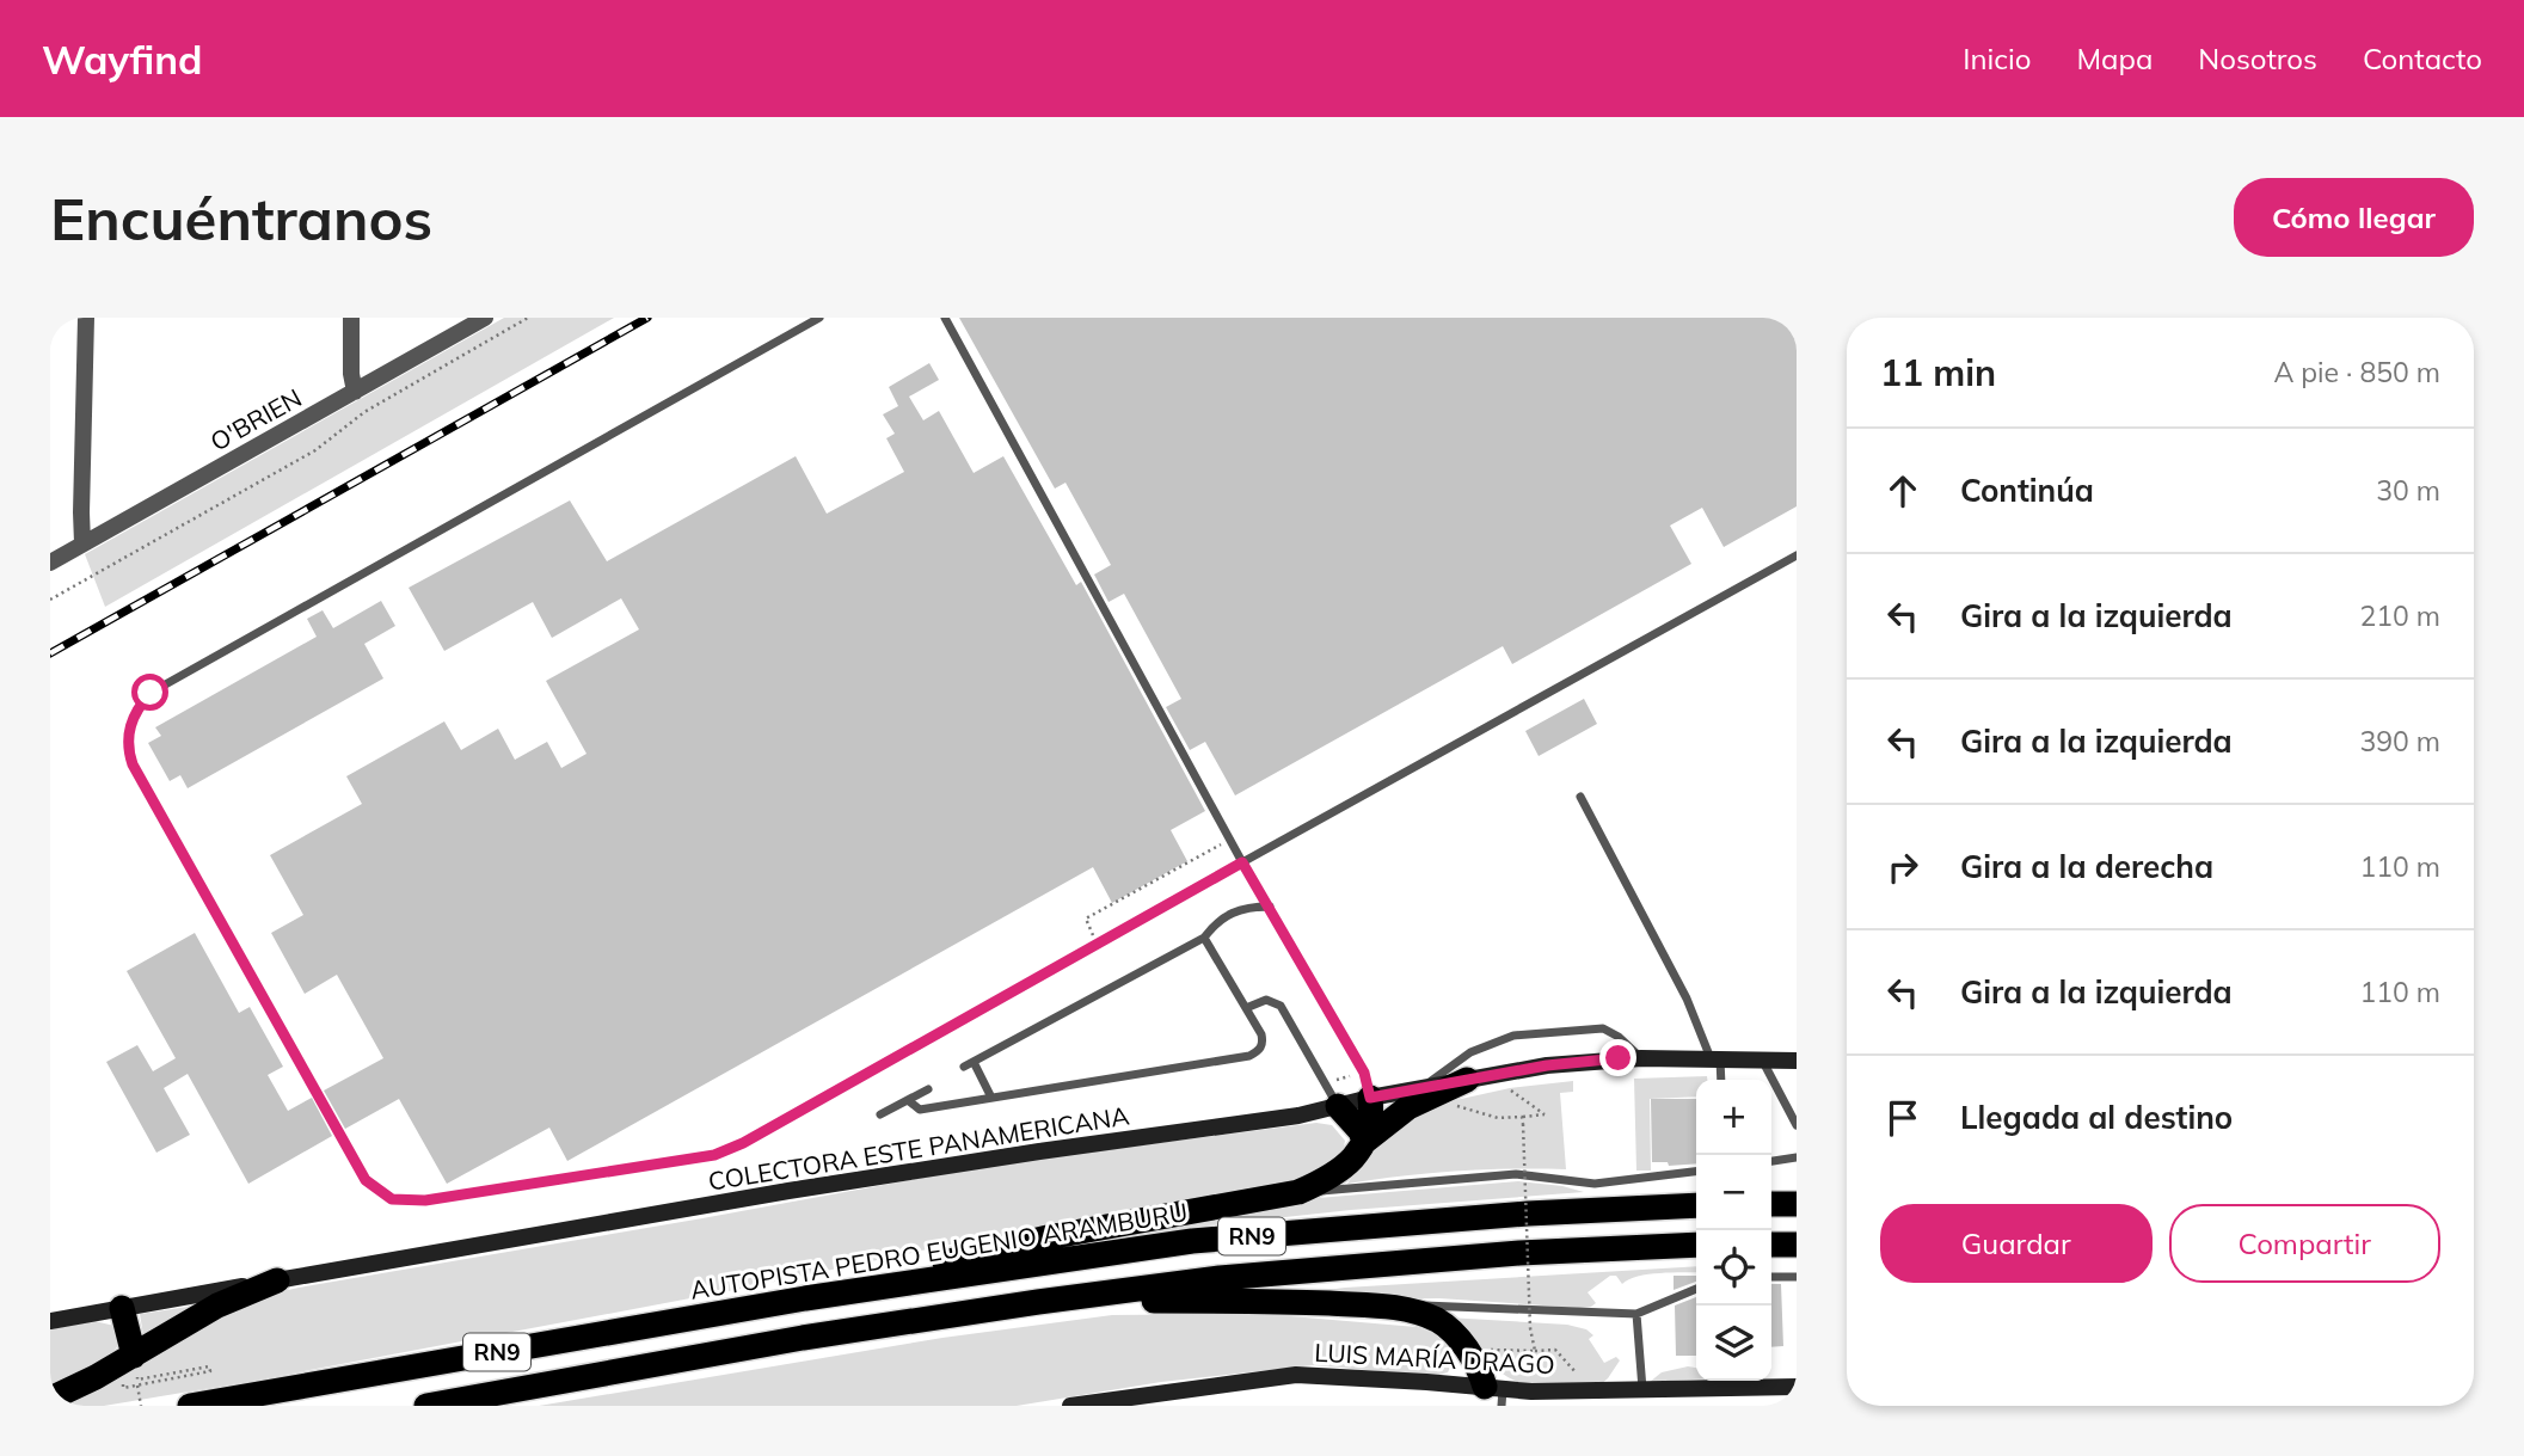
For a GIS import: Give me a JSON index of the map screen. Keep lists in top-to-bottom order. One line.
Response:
{"streets":{"highway":["RN9","AUTOPISTA PEDRO EUGENIO ARAMBURU"],"street":["O'BRIEN","COLECTORA ESTE PANAMERICANA","LUIS MARÍA DRAGO"]},"page":{"header":"Wayfind","nav":["Inicio","Mapa","Nosotros","Contacto"],"buttons":["Cómo llegar",["Guardar","Compartir"]],"title":"Encuéntranos","heading":["11 min","A pie · 850 m"],"list":[["Continúa","30 m"],["Gira a la izquierda","210 m"],["Gira a la izquierda","390 m"],["Gira a la derecha","110 m"],["Gira a la izquierda","110 m"],"Llegada al destino"],"map_buttons":["+","−"]}}
